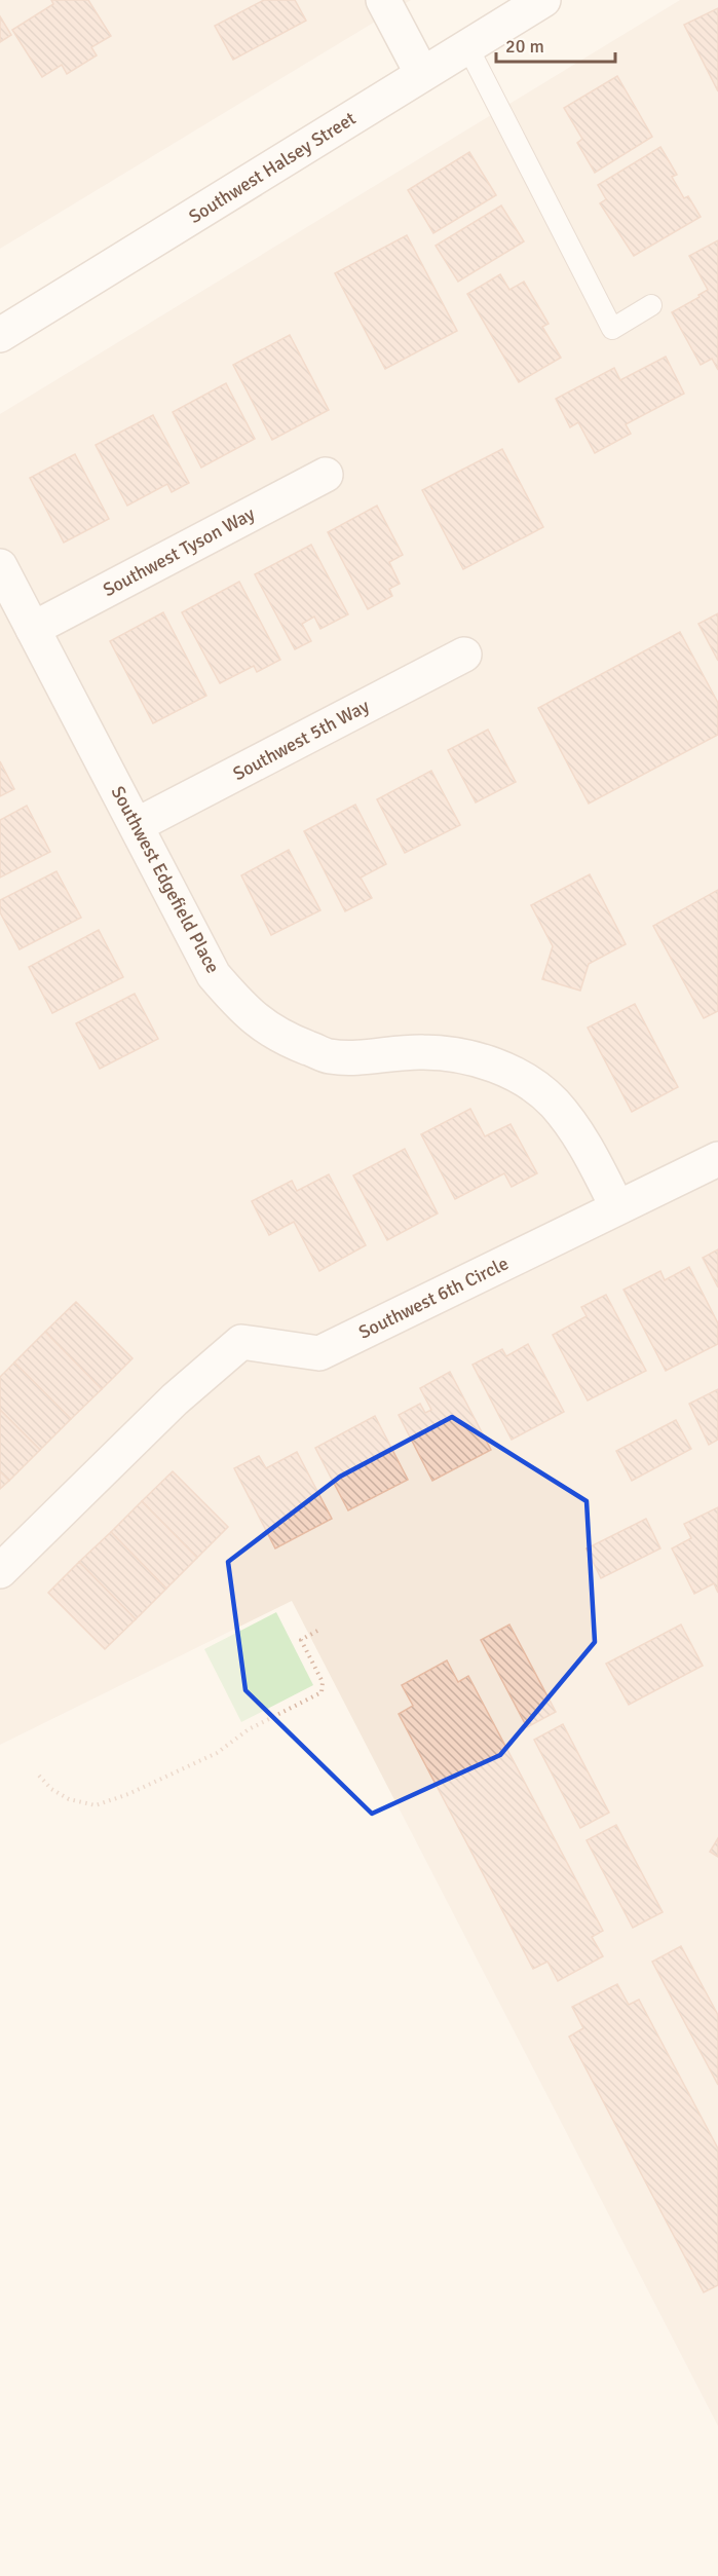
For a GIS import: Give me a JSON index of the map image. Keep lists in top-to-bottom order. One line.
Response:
{"streets":{"street":["Southwest Halsey Street","Southwest Tyson Way","Southwest 5th Way","Southwest Edgefield Place","Southwest 6th Circle"]},"crossings":[["Southwest Tyson Way","Southwest Edgefield Place"],["Southwest 5th Way","Southwest Edgefield Place"],["Southwest Edgefield Place","Southwest 6th Circle"]],"scale_bar":"20 m"}
